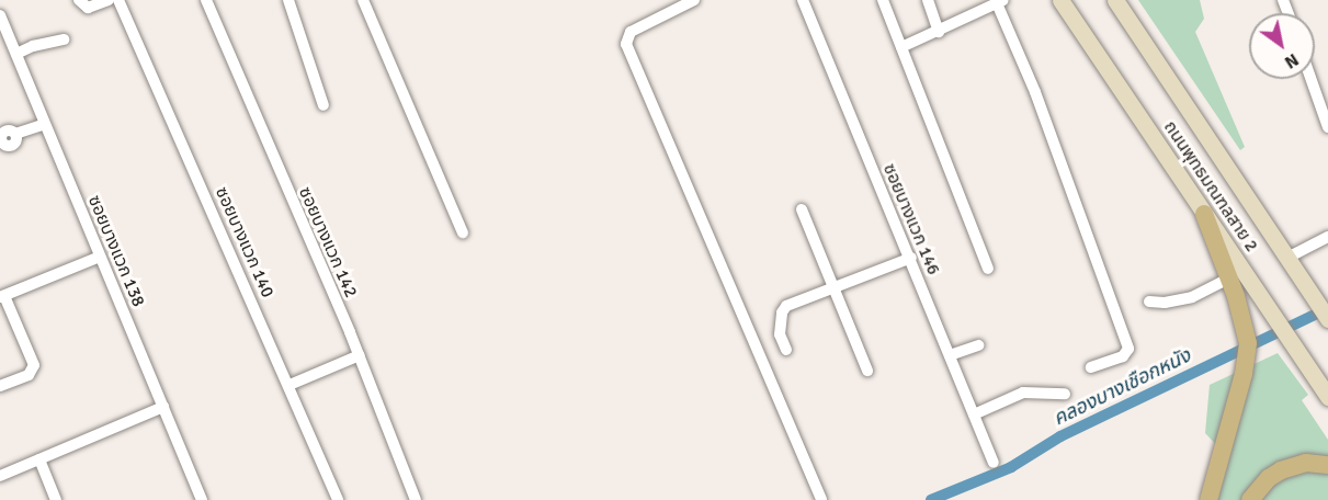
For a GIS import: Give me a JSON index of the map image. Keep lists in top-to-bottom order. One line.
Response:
{"streets":{"main road":["ถนนพุทธมณฑลสาย 2"],"street":["ซอยบางแวก 146","ซอยบางแวก 140","ซอยบางแวก 142","ซอยบางแวก 138"]},"water":["คลองบางเชือกหนัง"],"north":"bottom right"}
